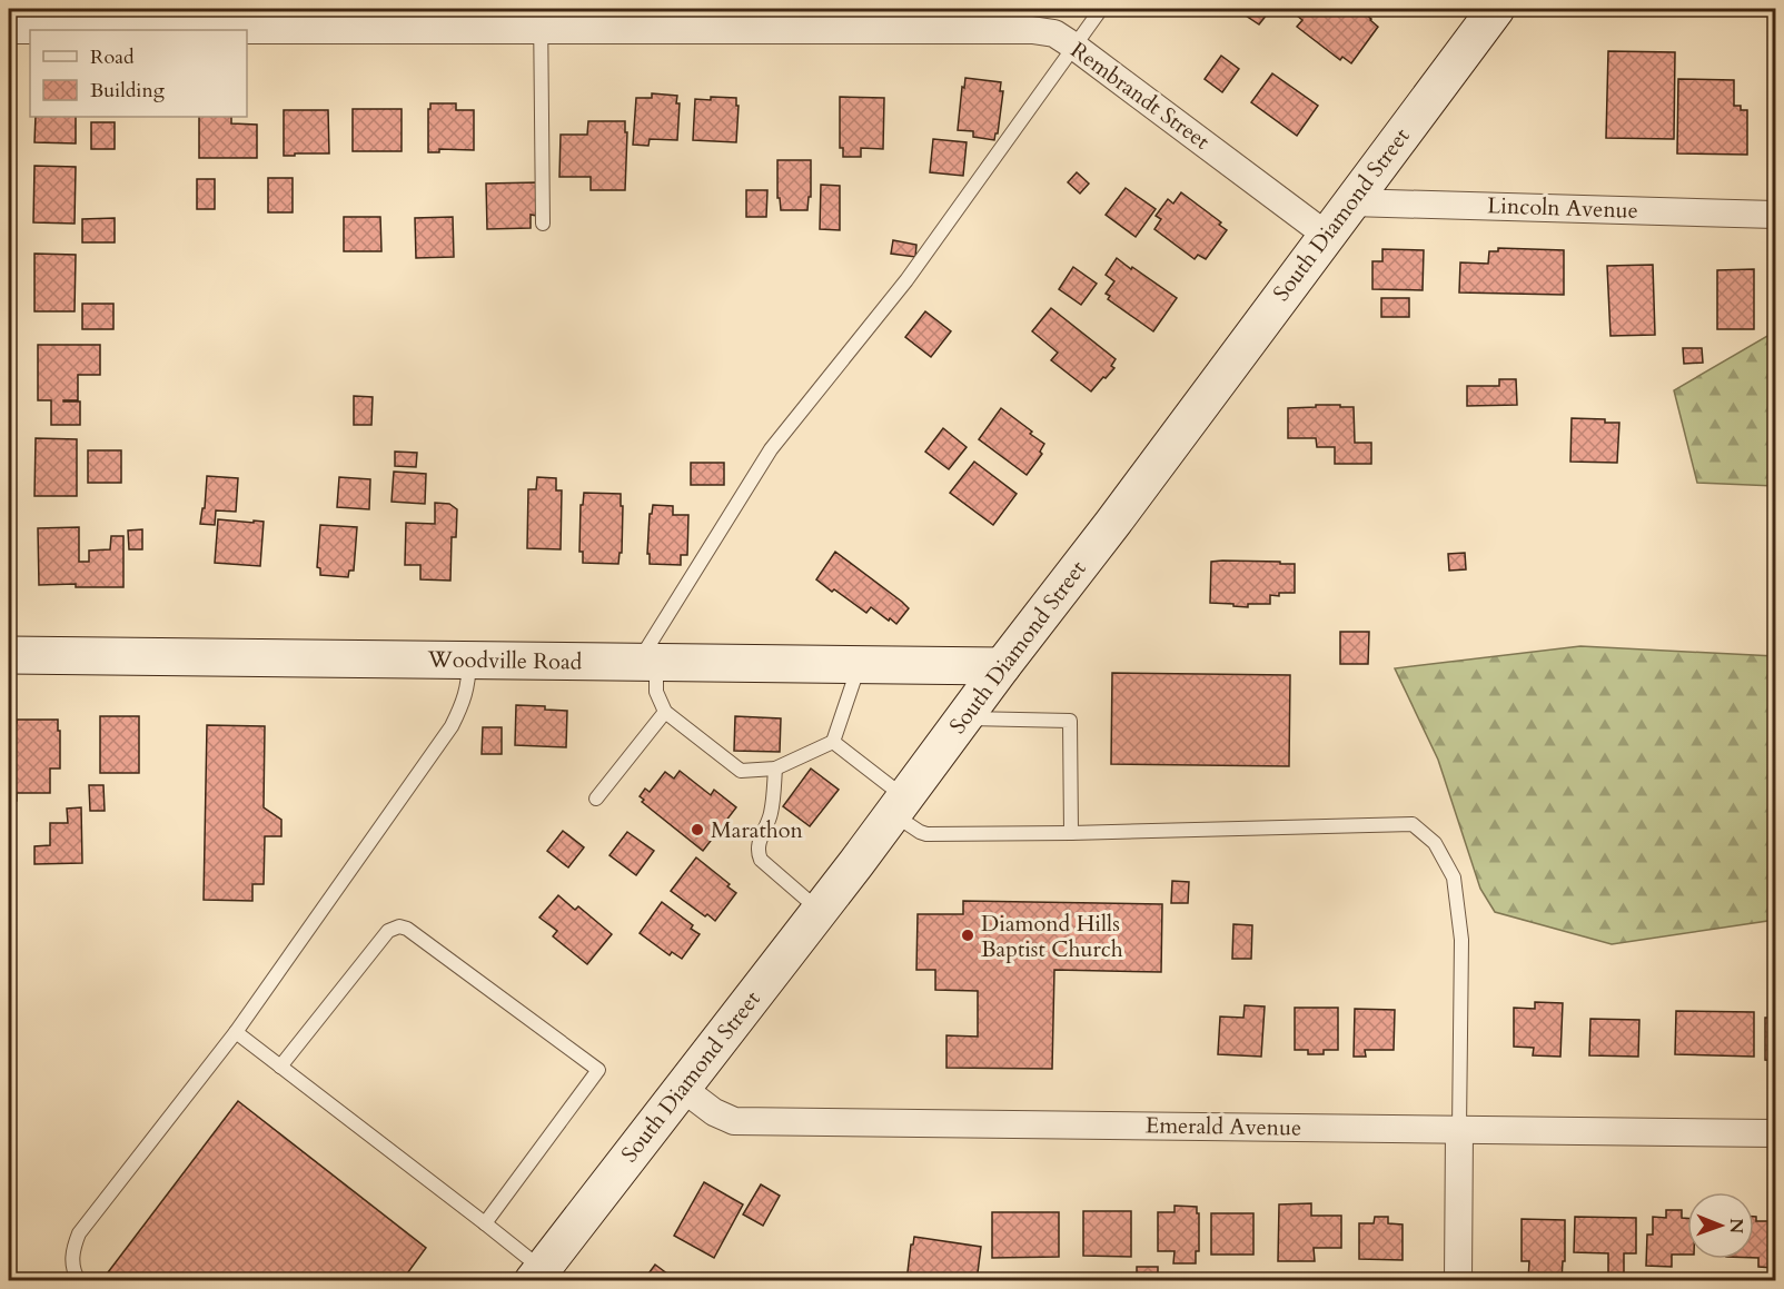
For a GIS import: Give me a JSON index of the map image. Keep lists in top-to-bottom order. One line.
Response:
{"streets":{"street":["Rembrandt Street","Lincoln Avenue","South Diamond Street","Woodville Road","Emerald Avenue"]},"crossings":[["Rembrandt Street","South Diamond Street"],["Lincoln Avenue","South Diamond Street"],["South Diamond Street","Woodville Road"],["South Diamond Street","Emerald Avenue"]],"places":["Marathon","Diamond Hills Baptist Church"],"legend":["Road","Building"],"north":"right"}
